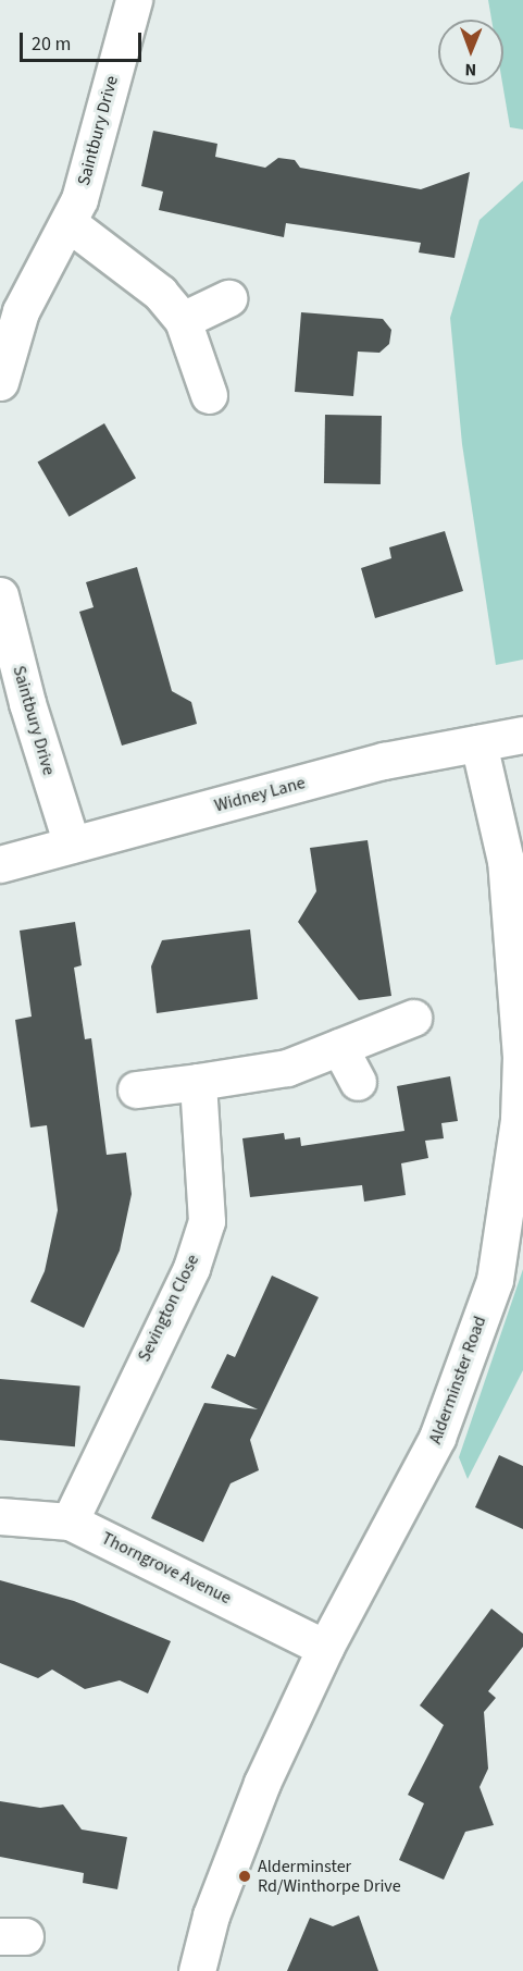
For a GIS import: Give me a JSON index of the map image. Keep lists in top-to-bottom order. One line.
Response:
{"streets":{"street":["Saintbury Drive","Widney Lane","Sevington Close","Alderminster Road","Thorngrove Avenue"]},"crossings":[["Saintbury Drive","Widney Lane"],["Widney Lane","Alderminster Road"],["Sevington Close","Thorngrove Avenue"],["Alderminster Road","Thorngrove Avenue"]],"places":["Alderminster Rd/Winthorpe Drive"],"scale_bar":"20 m","north":"bottom"}
